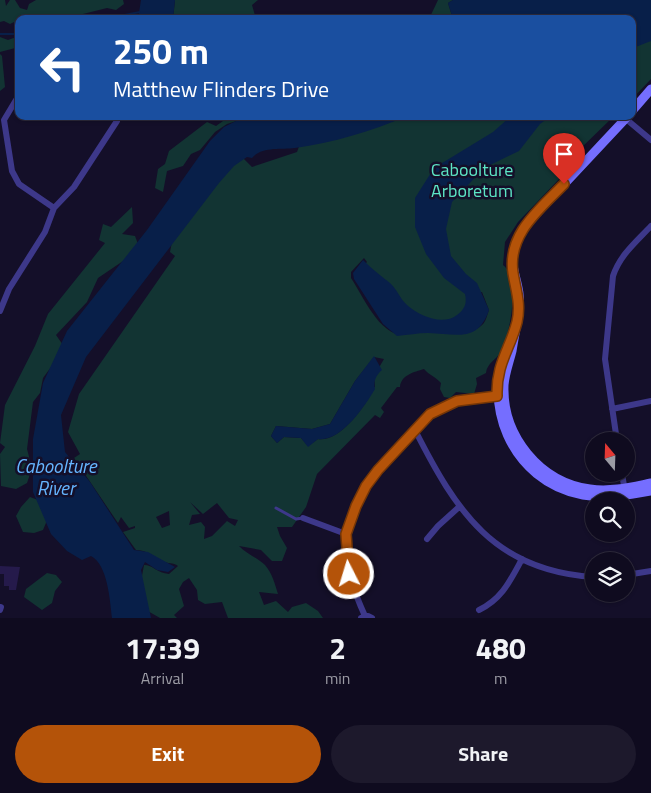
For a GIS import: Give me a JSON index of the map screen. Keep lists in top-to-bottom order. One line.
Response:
{"water":["Caboolture River"],"parks":["Caboolture Arboretum"],"north":"top","page":{"turn":["250 m","Matthew Flinders Drive"],"eta":["17:39","Arrival","2","min","480","m"],"buttons":["Exit","Share"]}}
